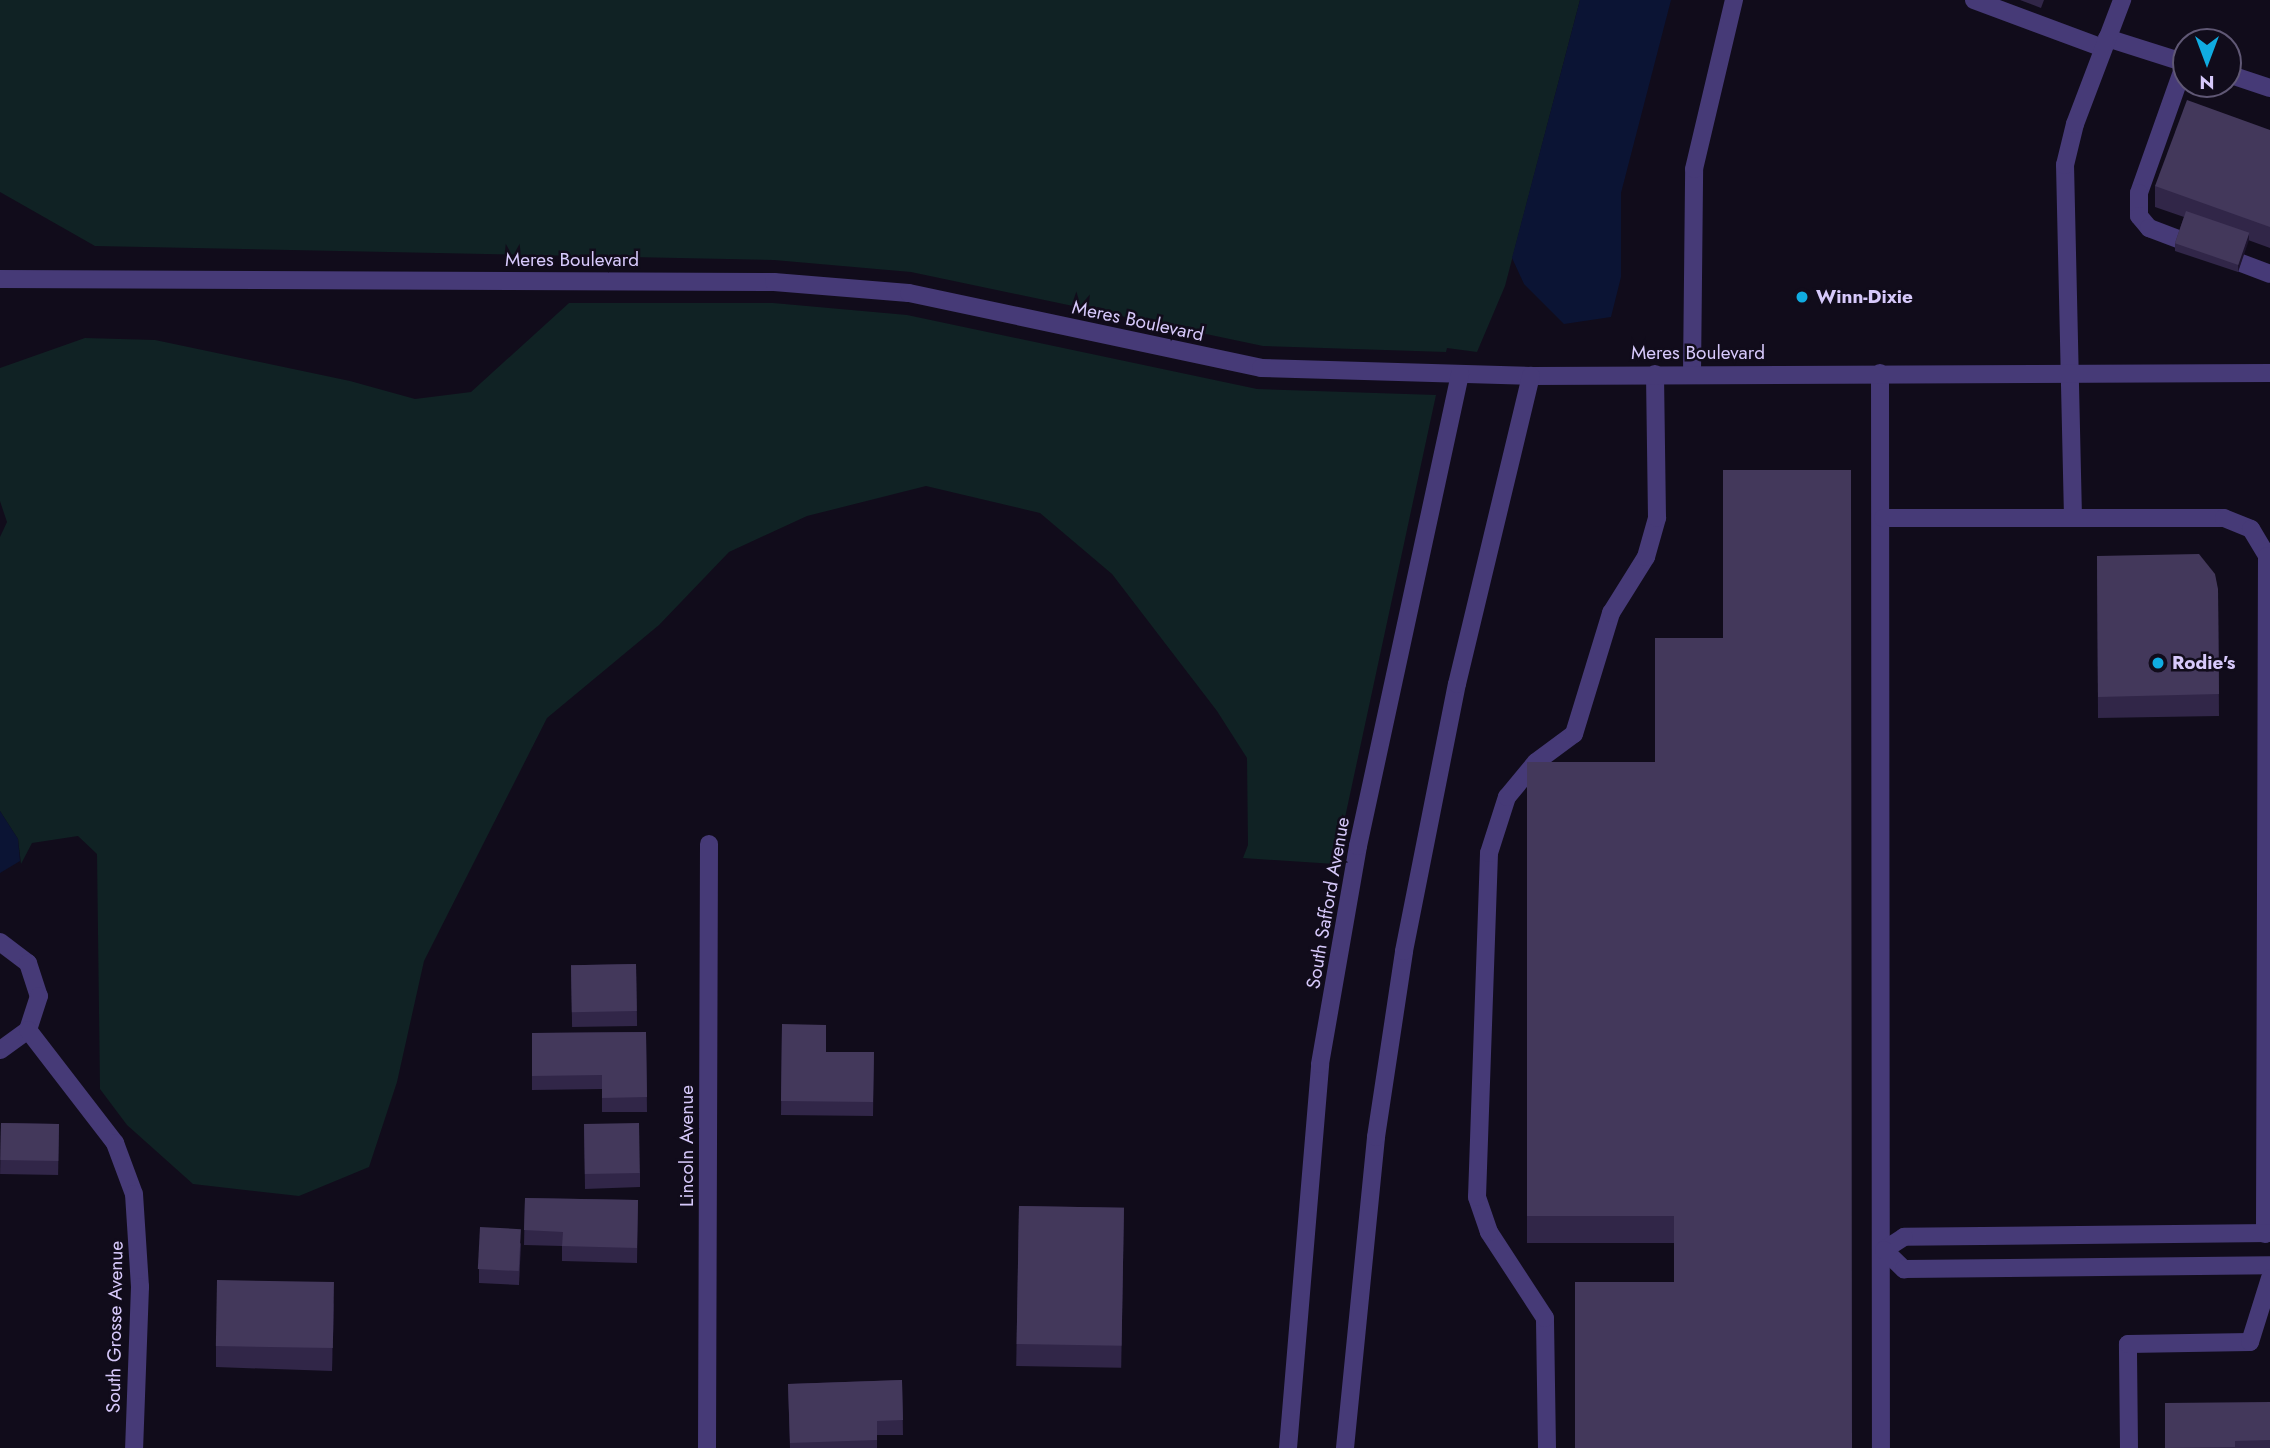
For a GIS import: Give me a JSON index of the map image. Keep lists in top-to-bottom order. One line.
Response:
{"streets":{"street":["Meres Boulevard","South Safford Avenue","Lincoln Avenue","South Grosse Avenue"]},"crossings":[["Meres Boulevard","South Safford Avenue"]],"places":["Winn-Dixie","Rodie's"],"north":"bottom"}
